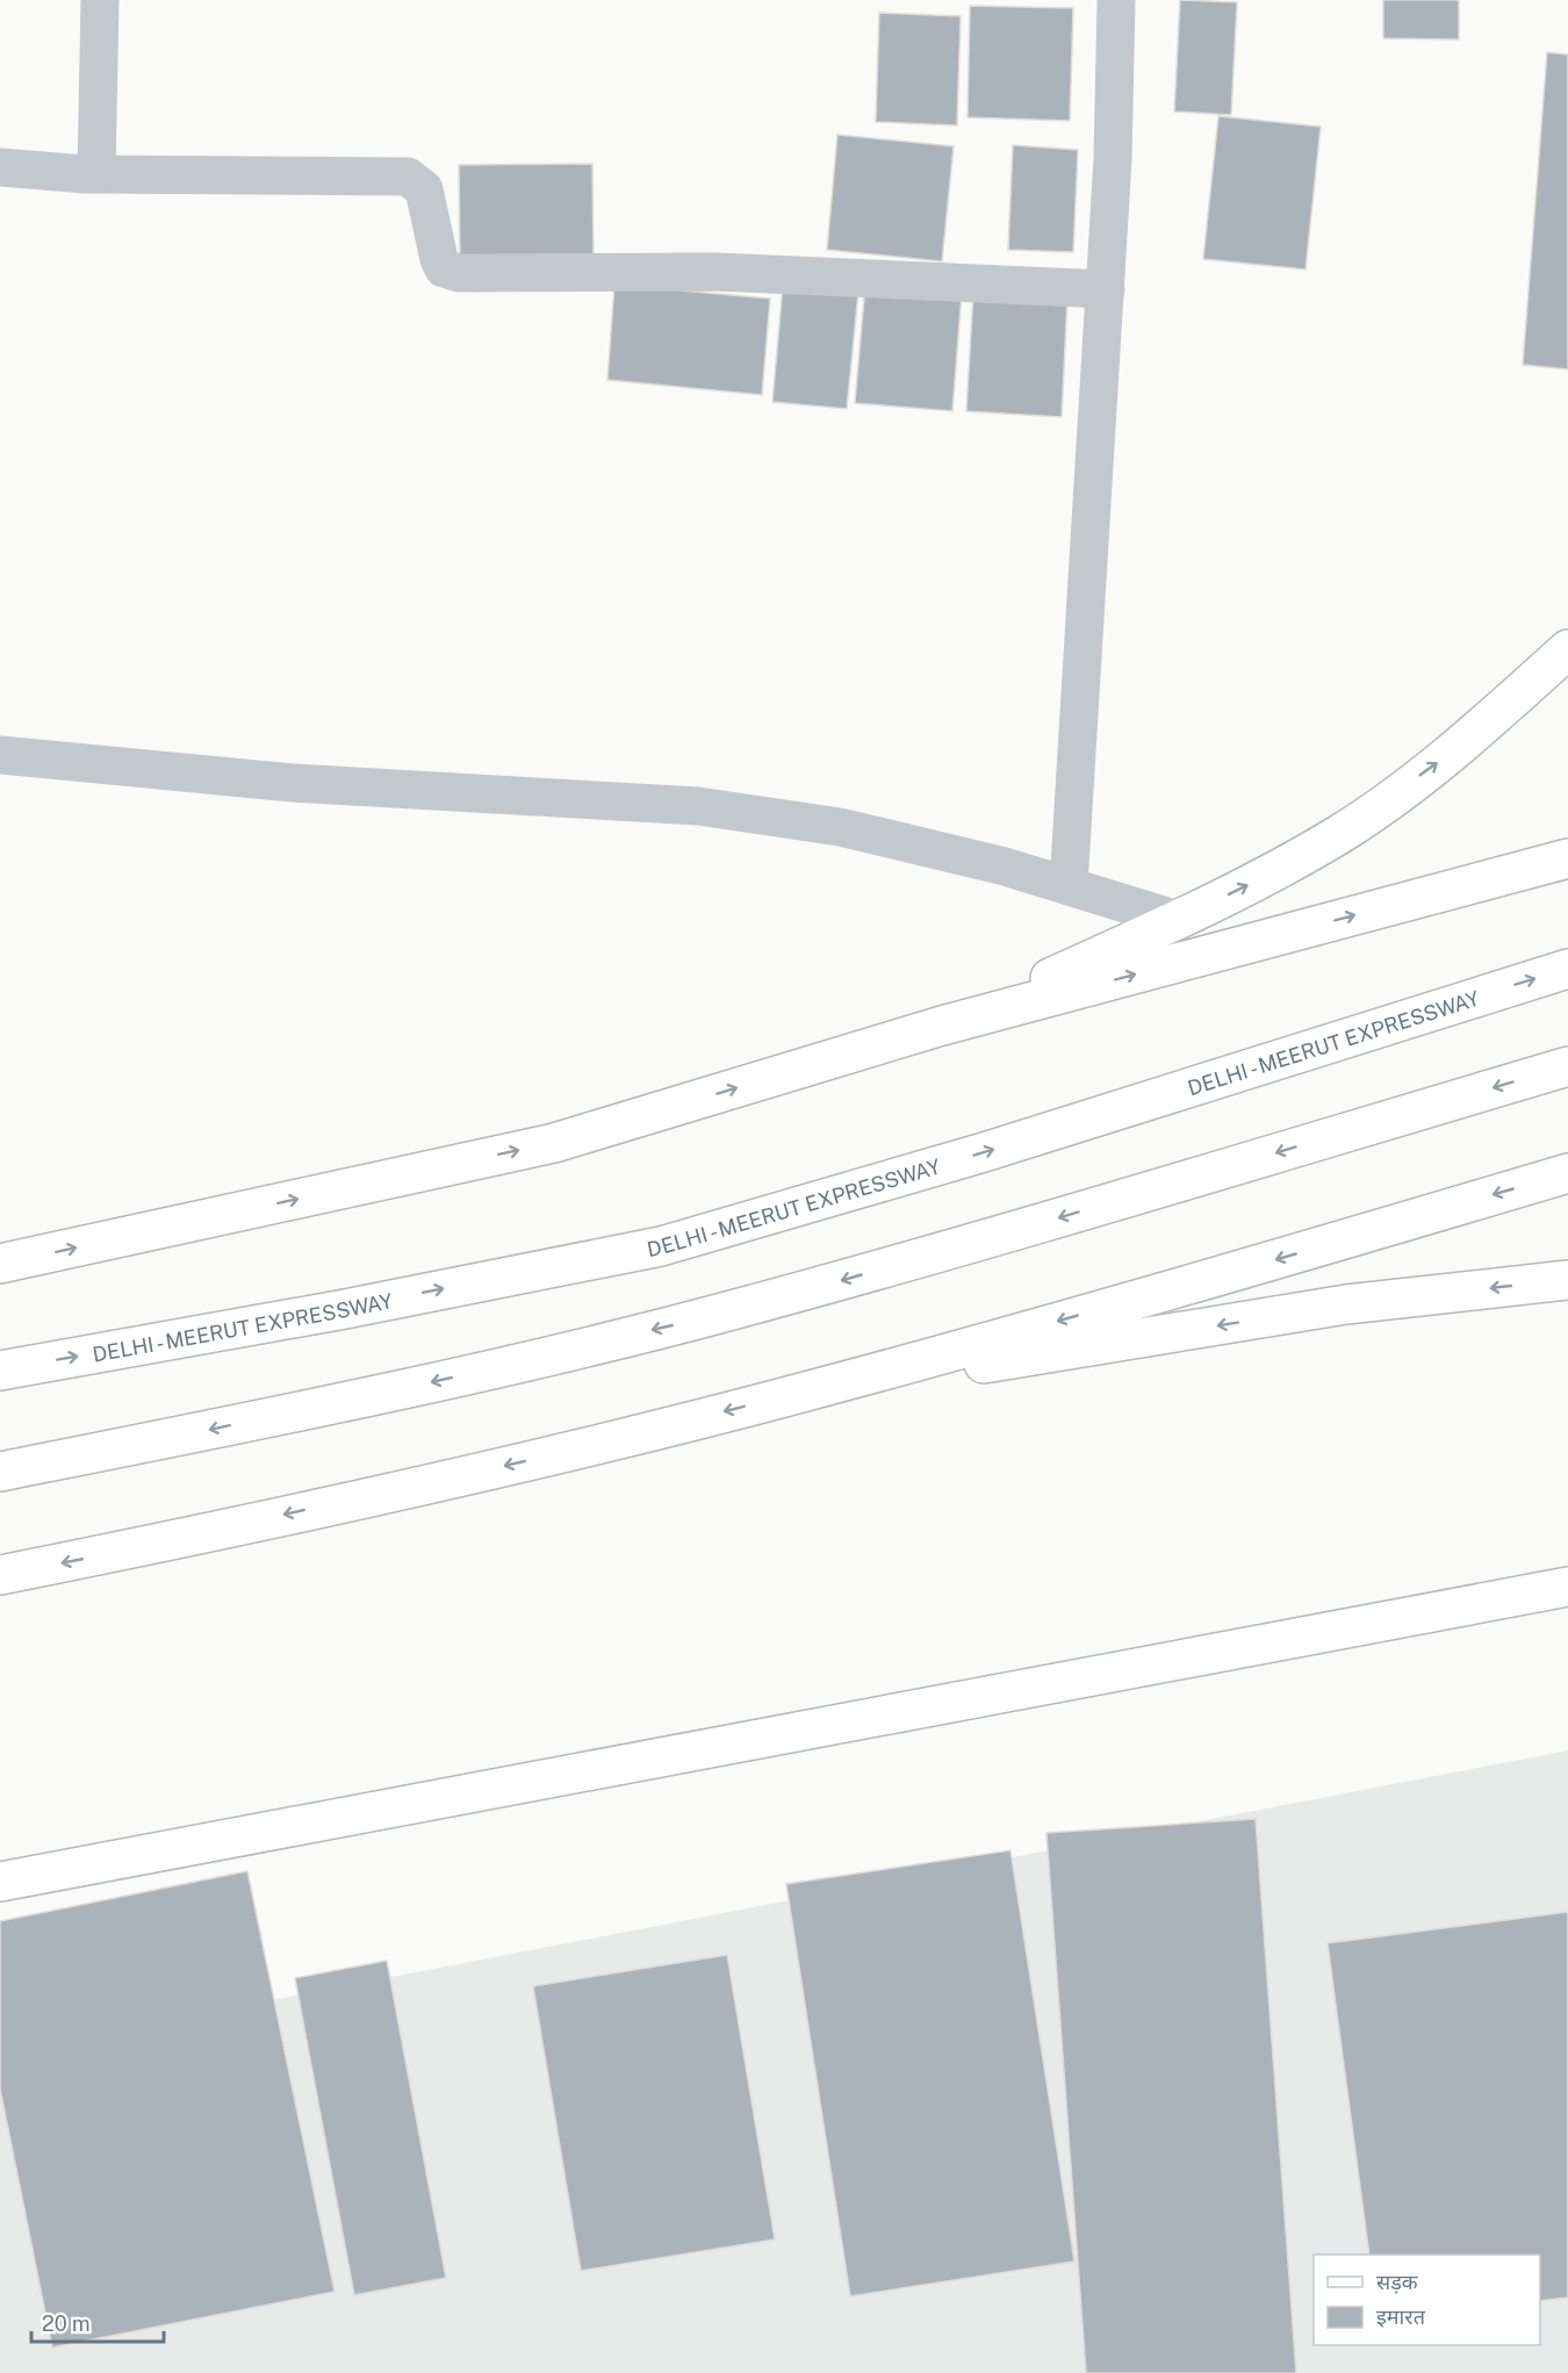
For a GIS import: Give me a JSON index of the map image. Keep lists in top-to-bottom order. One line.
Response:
{"streets":{"main road":["DELHI - MEERUT EXPRESSWAY"]},"legend":["सड़क","इमारत"],"scale_bar":"20 m"}
